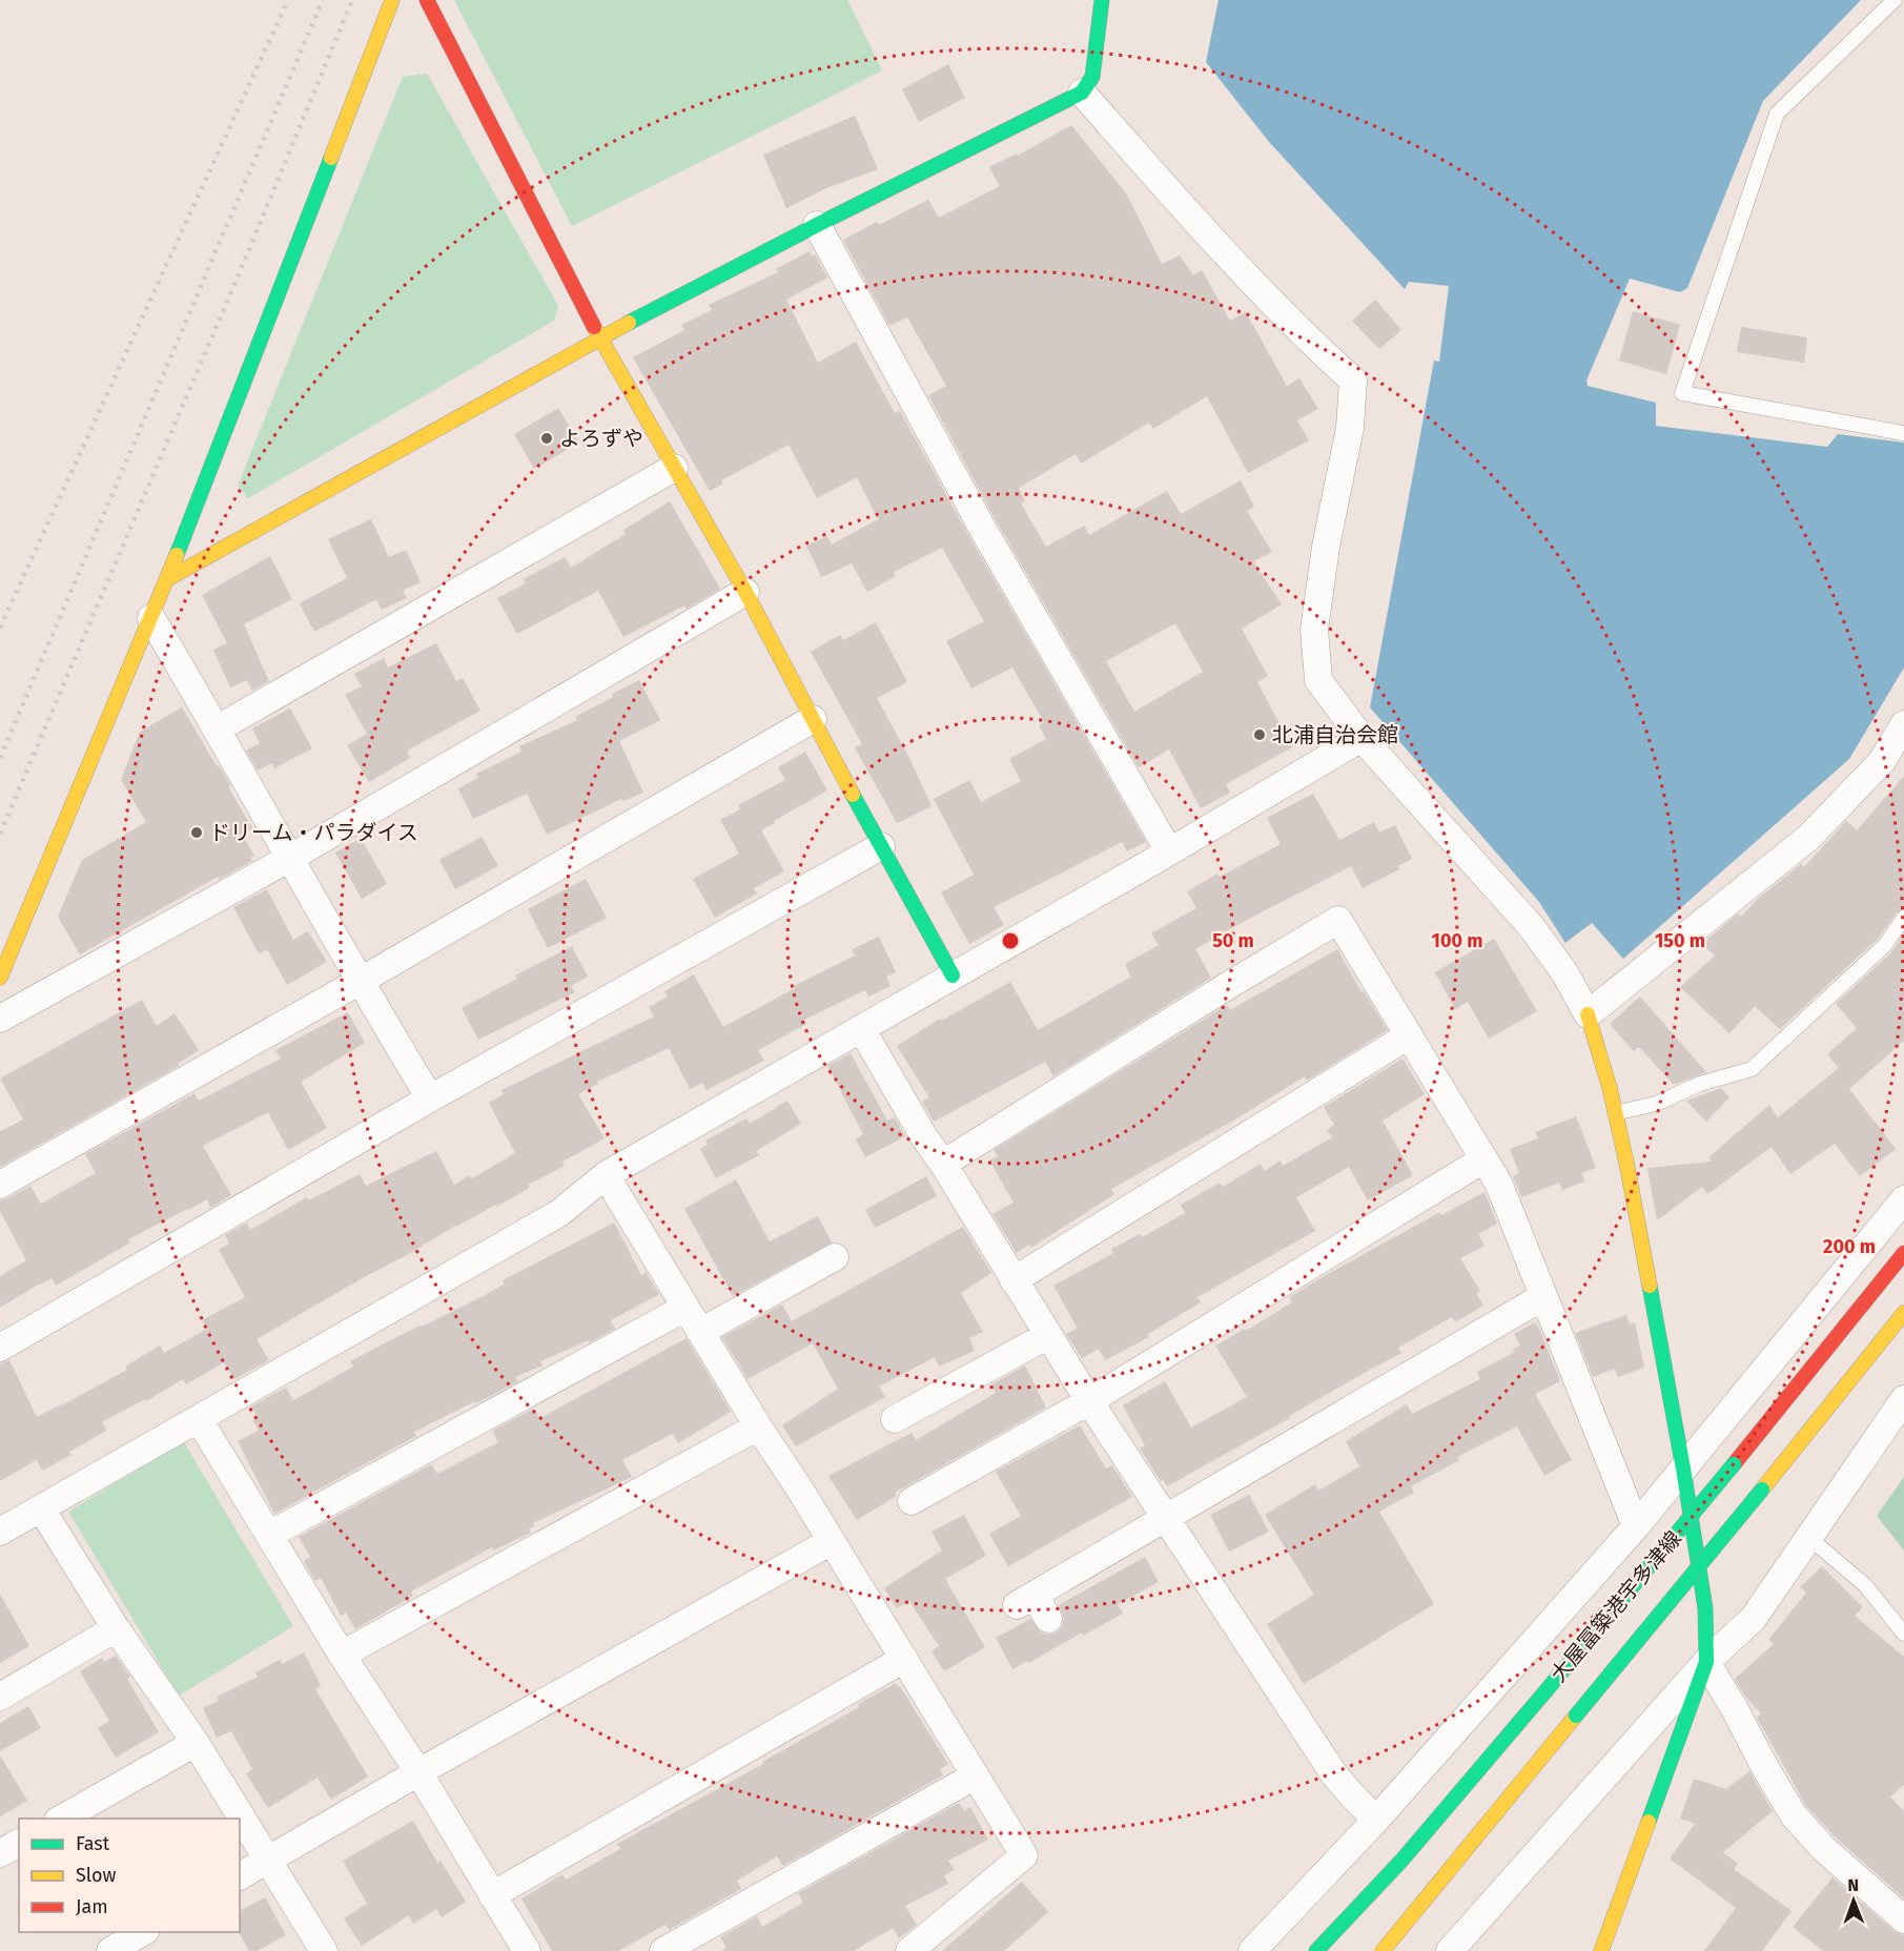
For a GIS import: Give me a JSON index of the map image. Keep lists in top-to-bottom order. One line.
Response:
{"streets":{"street":["大屋冨築港宇多津線"]},"places":["よろずや","北浦自治会館","ドリーム・パラダイス"],"legend":["Fast","Slow","Jam"],"north":"top","rings":["50 m","100 m","150 m","200 m"]}
